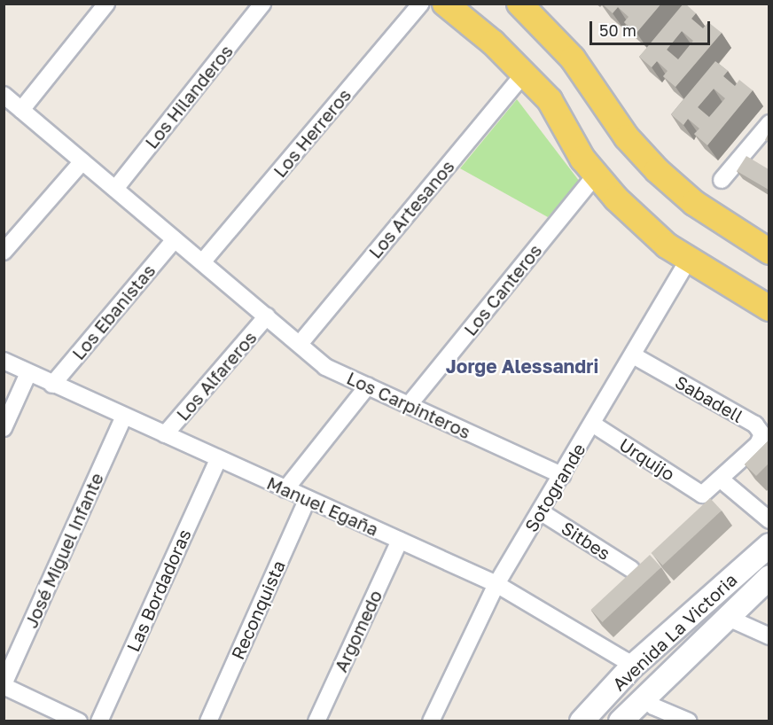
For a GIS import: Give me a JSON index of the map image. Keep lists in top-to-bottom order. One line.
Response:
{"streets":{"main road":["Avenida La Victoria"],"street":["Los Hilanderos","Los Herreros","Los Artesanos","Los Canteros","Los Ebanistas","Los Alfareros","Sabadell","Los Carpinteros","Urquijo","Sotogrande","Manuel Egaña","Sitbes","José Miguel Infante","Las Bordadoras","Reconquista","Argomedo"]},"crossings":[["Los Artesanos","Los Carpinteros"],["Los Canteros","Los Carpinteros"],["Los Ebanistas","Manuel Egaña"],["Los Alfareros","Los Carpinteros"],["Los Alfareros","Manuel Egaña"],["Sabadell","Urquijo"],["Sabadell","Sotogrande"],["Los Carpinteros","Sotogrande"],["Urquijo","Sotogrande"],["Sotogrande","Manuel Egaña"],["Sotogrande","Sitbes"],["Manuel Egaña","José Miguel Infante"],["Manuel Egaña","Las Bordadoras"],["Manuel Egaña","Reconquista"],["Manuel Egaña","Argomedo"],["Manuel Egaña","Avenida La Victoria"]],"districts":["Jorge Alessandri"],"scale_bar":"50 m"}
